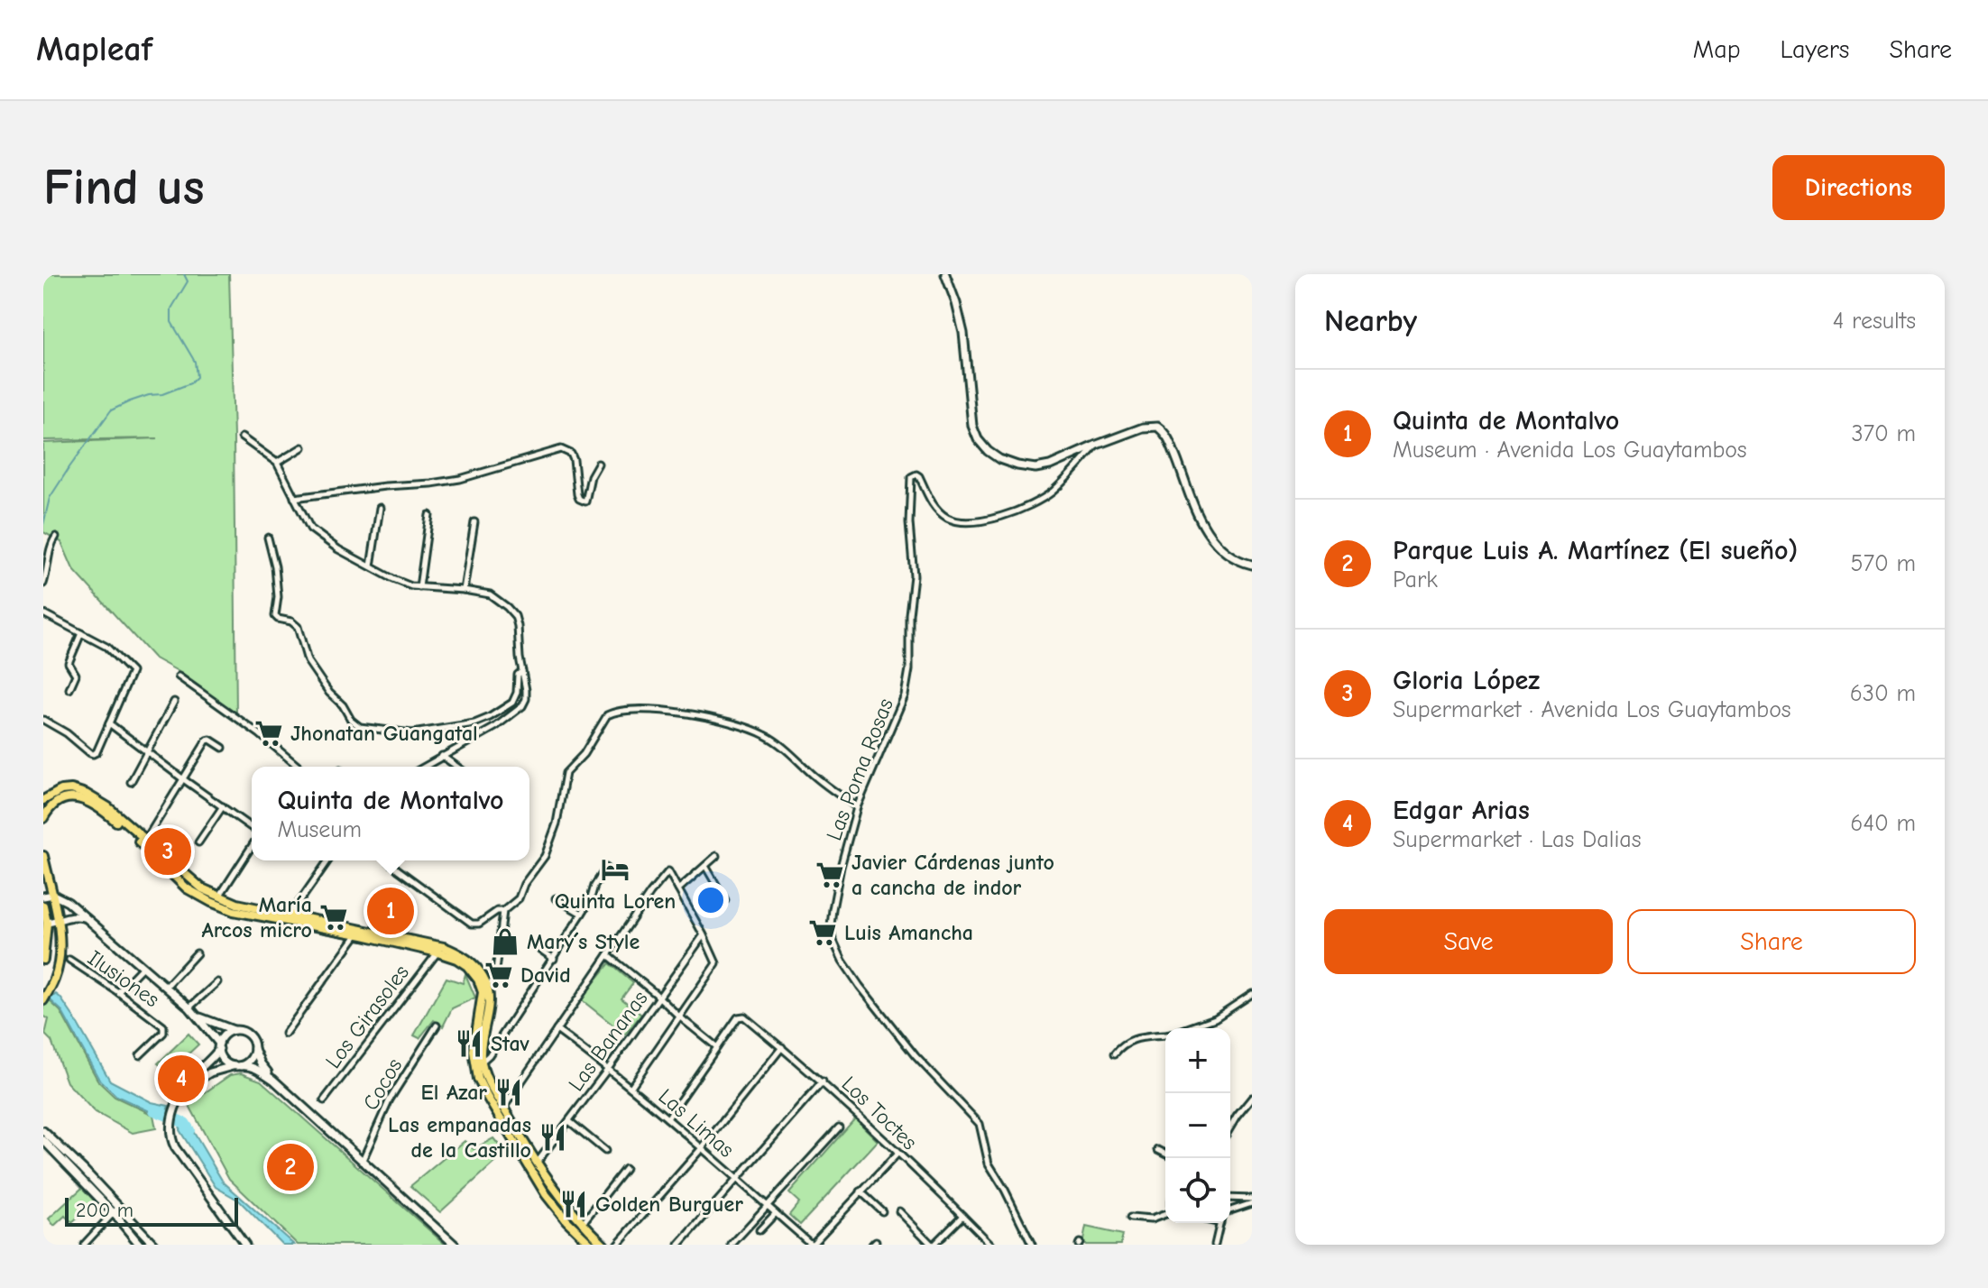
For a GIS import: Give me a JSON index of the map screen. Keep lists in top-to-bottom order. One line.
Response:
{"streets":{"street":["Las Poma Rosas","Ilusiones","Los Girasoles","Las Bananas","Cocos","Los Toctes","Las Limas"]},"crossings":[["Las Bananas","Las Limas"]],"places":{"supermarket":["Jhonatan Guangatal","Javier Cárdenas junto a cancha de indor","María Arcos micro","Luis Amancha","David"],"hotel":["Quinta Loren"],"shop":["Mary´s Style"],"restaurant":["Stav","El Azar","Las empanadas de la Castillo","Golden Burguer"]},"scale_bar":"200 m","page":{"header":"Mapleaf","nav":["Map","Layers","Share"],"buttons":["Directions",["Save","Share"]],"title":"Find us","heading":["Nearby","4 results"],"list":[{"mark":"1","name":"Quinta de Montalvo","note":"Museum · Avenida Los Guaytambos","value":"370 m"},{"mark":"2","name":"Parque Luis A. Martínez (El sueño)","note":"Park","value":"570 m"},{"mark":"3","name":"Gloria López","note":"Supermarket · Avenida Los Guaytambos","value":"630 m"},{"mark":"4","name":"Edgar Arias","note":"Supermarket · Las Dalias","value":"640 m"}],"popup":["Quinta de Montalvo","Museum"],"pins":["3","1","4","2"],"map_buttons":["+","−"],"scale":"200 m"}}
